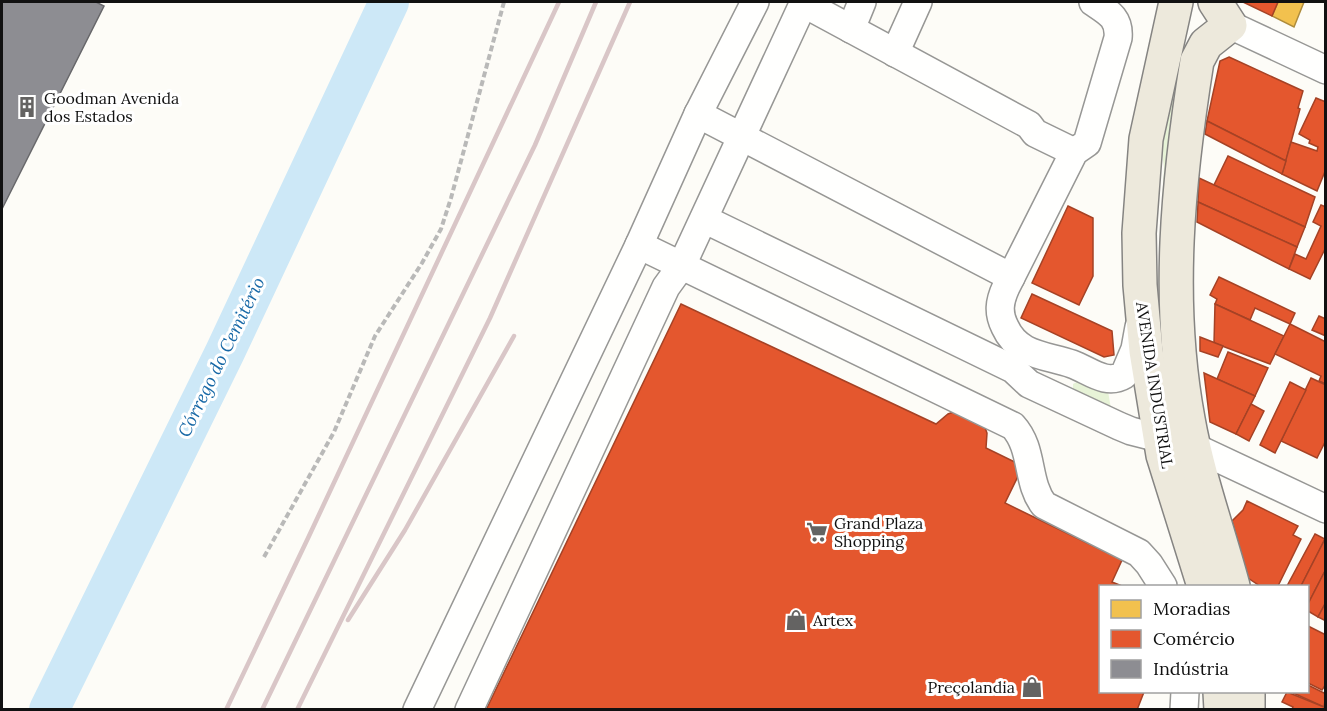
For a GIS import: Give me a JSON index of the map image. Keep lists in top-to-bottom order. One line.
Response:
{"streets":{"main road":["AVENIDA INDUSTRIAL"]},"water":["Córrego do Cemitério"],"places":{"building":["Goodman Avenida dos Estados"],"supermarket":["Grand Plaza Shopping"],"shop":["Artex","Preçolandia"]},"legend":["Moradias","Comércio","Indústria"]}
